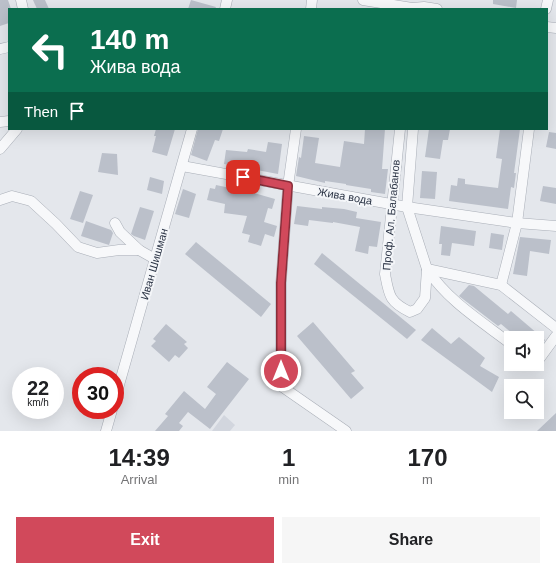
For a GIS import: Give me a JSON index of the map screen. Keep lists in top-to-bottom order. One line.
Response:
{"streets":{"street":["Жива вода","Проф. Ал. Балабанов","Иван Шишман"]},"crossings":[["Жива вода","Проф. Ал. Балабанов"],["Жива вода","Иван Шишман"]],"page":{"turn":["140 m","Жива вода"],"then":"Then","speed":"22 km/h","limit":"30","eta":["14:39","Arrival","1","min","170","m"],"buttons":["Exit","Share"]}}
